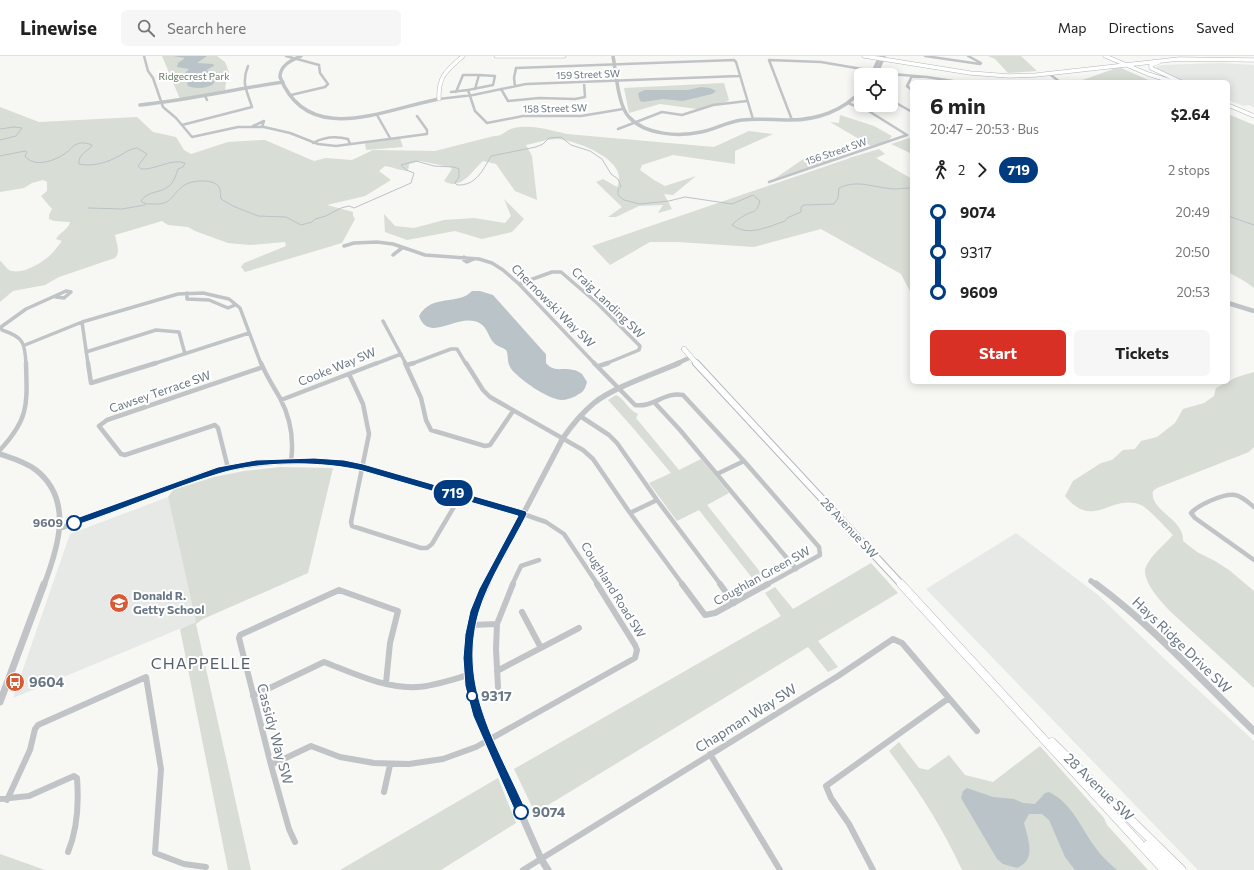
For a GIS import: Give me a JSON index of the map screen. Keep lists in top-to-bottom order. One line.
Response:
{"streets":{"main road":["28 Avenue SW"],"street":["159 Street SW","158 Street SW","156 Street SW","Craig Landing SW","Chernowski Way SW","Cooke Way SW","Cawsey Terrace SW","Coughlan Green SW","Coughland Road SW","Hays Ridge Drive SW","Chapman Way SW","Cassidy Way SW"]},"crossings":[["159 Street SW","158 Street SW"],["Craig Landing SW","Chernowski Way SW"],["Chernowski Way SW","Coughlan Green SW"]],"districts":["CHAPPELLE"],"parks":["Ridgecrest Park"],"places":{"other":["9609","9317","9074"],"school or university":["Donald R. Getty School"],"bus stop":["9604"]},"lines":["bus line 719"],"page":{"header":"Linewise","search":"Search here","nav":["Map","Directions","Saved"],"on_map":"719","heading":["6 min","20:47 – 20:53 · Bus","$2.64"],"legs":["2","719","2 stops"],"list":[{"name":"9074","value":"20:49"},{"name":"9317","value":"20:50"},{"name":"9609","value":"20:53"}],"buttons":["Start","Tickets"]}}
